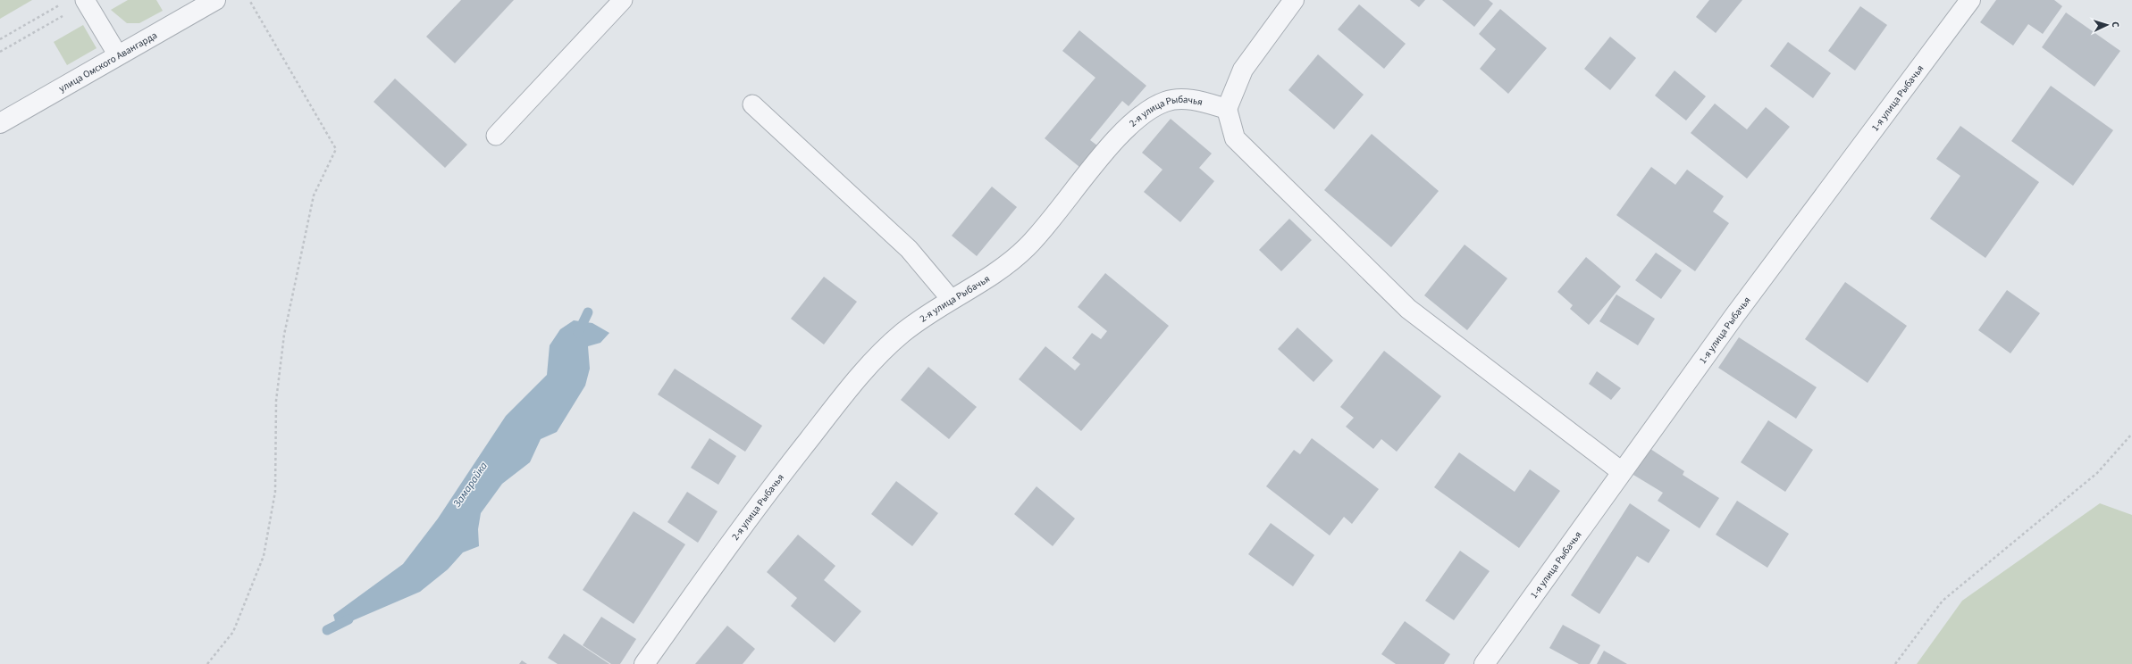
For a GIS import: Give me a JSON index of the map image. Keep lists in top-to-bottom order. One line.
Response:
{"streets":{"street":["улица Омского Авангарда","1-я улица Рыбачья","2-я улица Рыбачья"]},"water":["Замарайка"],"north":"right"}
